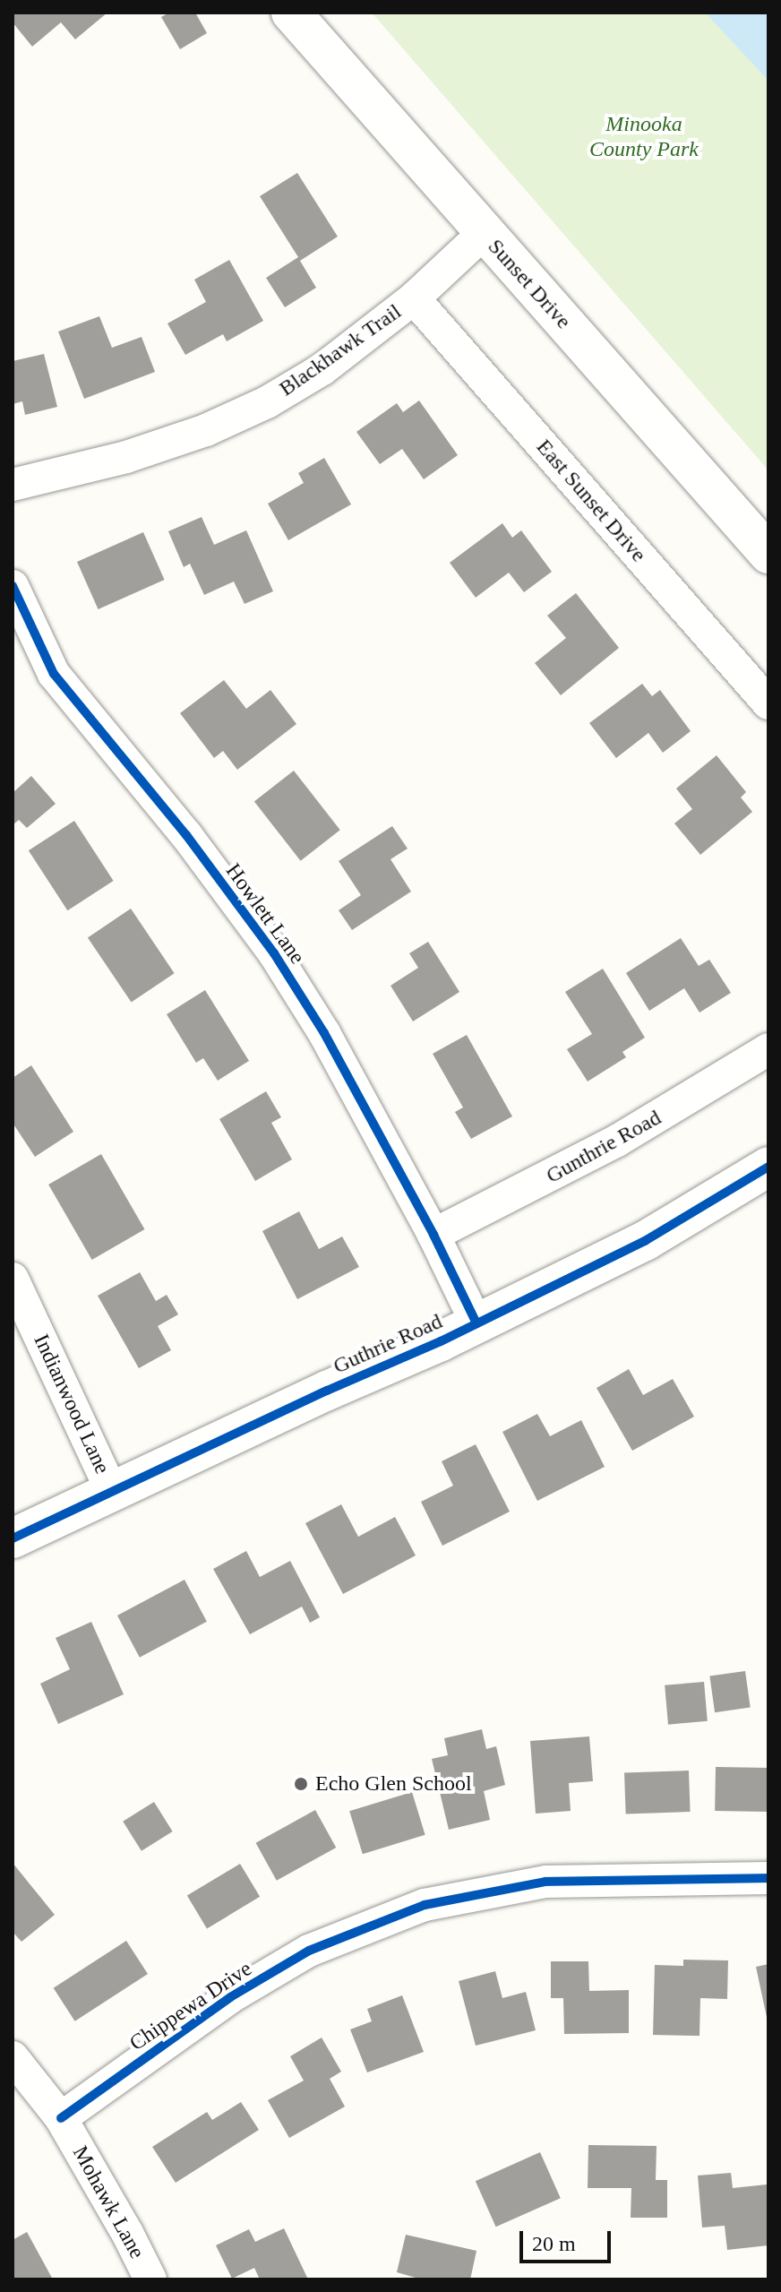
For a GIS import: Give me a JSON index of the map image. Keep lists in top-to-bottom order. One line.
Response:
{"streets":{"street":["Sunset Drive","Blackhawk Trail","East Sunset Drive","Howlett Lane","Gunthrie Road","Guthrie Road","Indianwood Lane","Chippewa Drive","Mohawk Lane"]},"crossings":[["Sunset Drive","Blackhawk Trail"],["Blackhawk Trail","East Sunset Drive"],["Howlett Lane","Gunthrie Road"],["Howlett Lane","Guthrie Road"],["Guthrie Road","Indianwood Lane"],["Chippewa Drive","Mohawk Lane"]],"parks":["Minooka County Park"],"places":["Echo Glen School"],"scale_bar":"20 m"}
